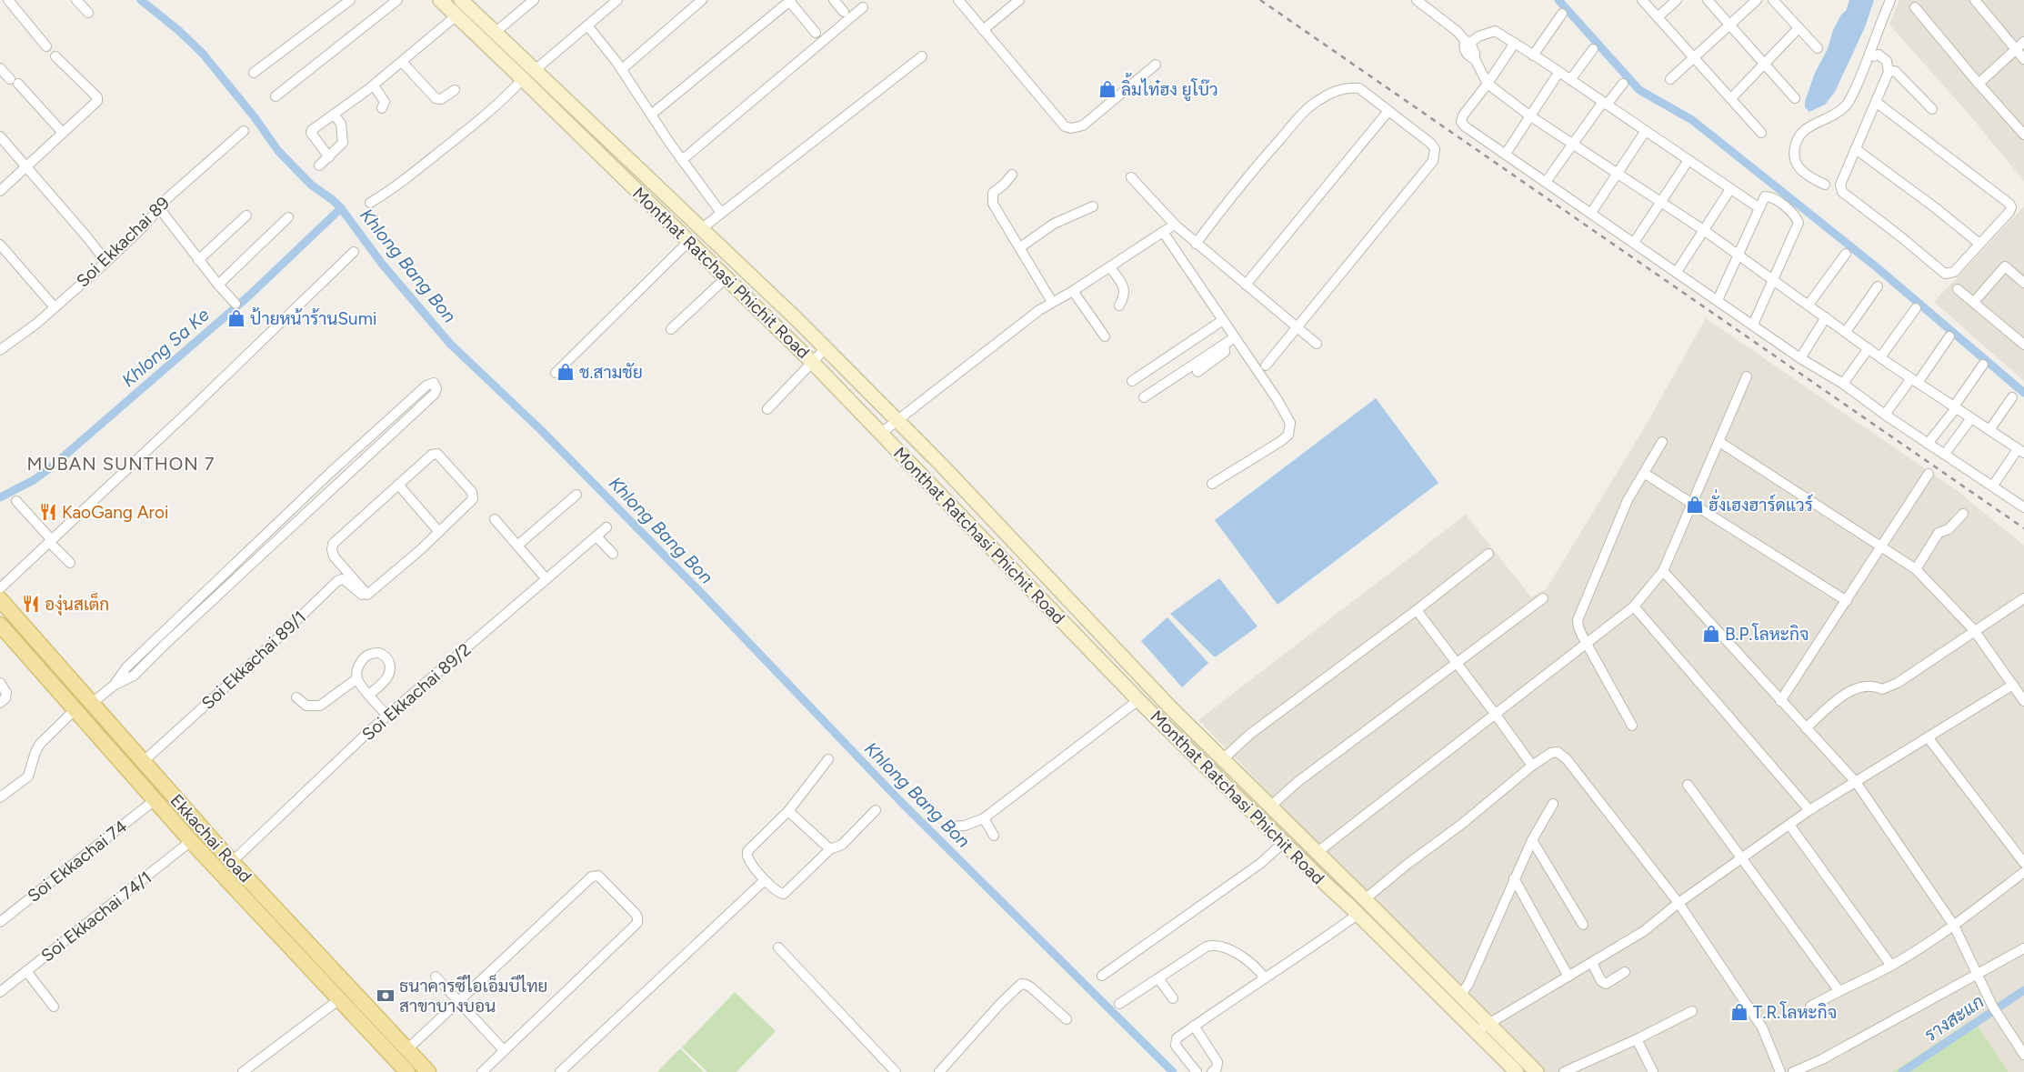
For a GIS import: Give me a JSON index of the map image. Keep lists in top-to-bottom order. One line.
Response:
{"streets":{"main road":["Ekkachai Road"],"street":["Soi Ekkachai 89","Monthat Ratchasi Phichit Road","Soi Ekkachai 89/1","Soi Ekkachai 89/2","Soi Ekkachai 74","Soi Ekkachai 74/1"]},"crossings":[["Soi Ekkachai 89/1","Ekkachai Road"],["Soi Ekkachai 89/2","Ekkachai Road"],["Ekkachai Road","Soi Ekkachai 74"],["Ekkachai Road","Soi Ekkachai 74/1"]],"districts":["MUBAN SUNTHON 7"],"water":["Khlong Bang Bon","Khlong Sa Ke","รางสะแก"],"places":{"shop":["ลิ้มไท๋ฮง ยูโบ๊ว","ป้ายหน้าร้านSumi","ช.สามชัย","ฮั่งเฮงฮาร์ดแวร์","B.P.โลหะกิจ","T.R.โลหะกิจ"],"restaurant":["KaoGang Aroi","องุ่นสเต็ก"],"bank":["ธนาคารซีไอเอ็มบีไทย สาขาบางบอน"]}}
